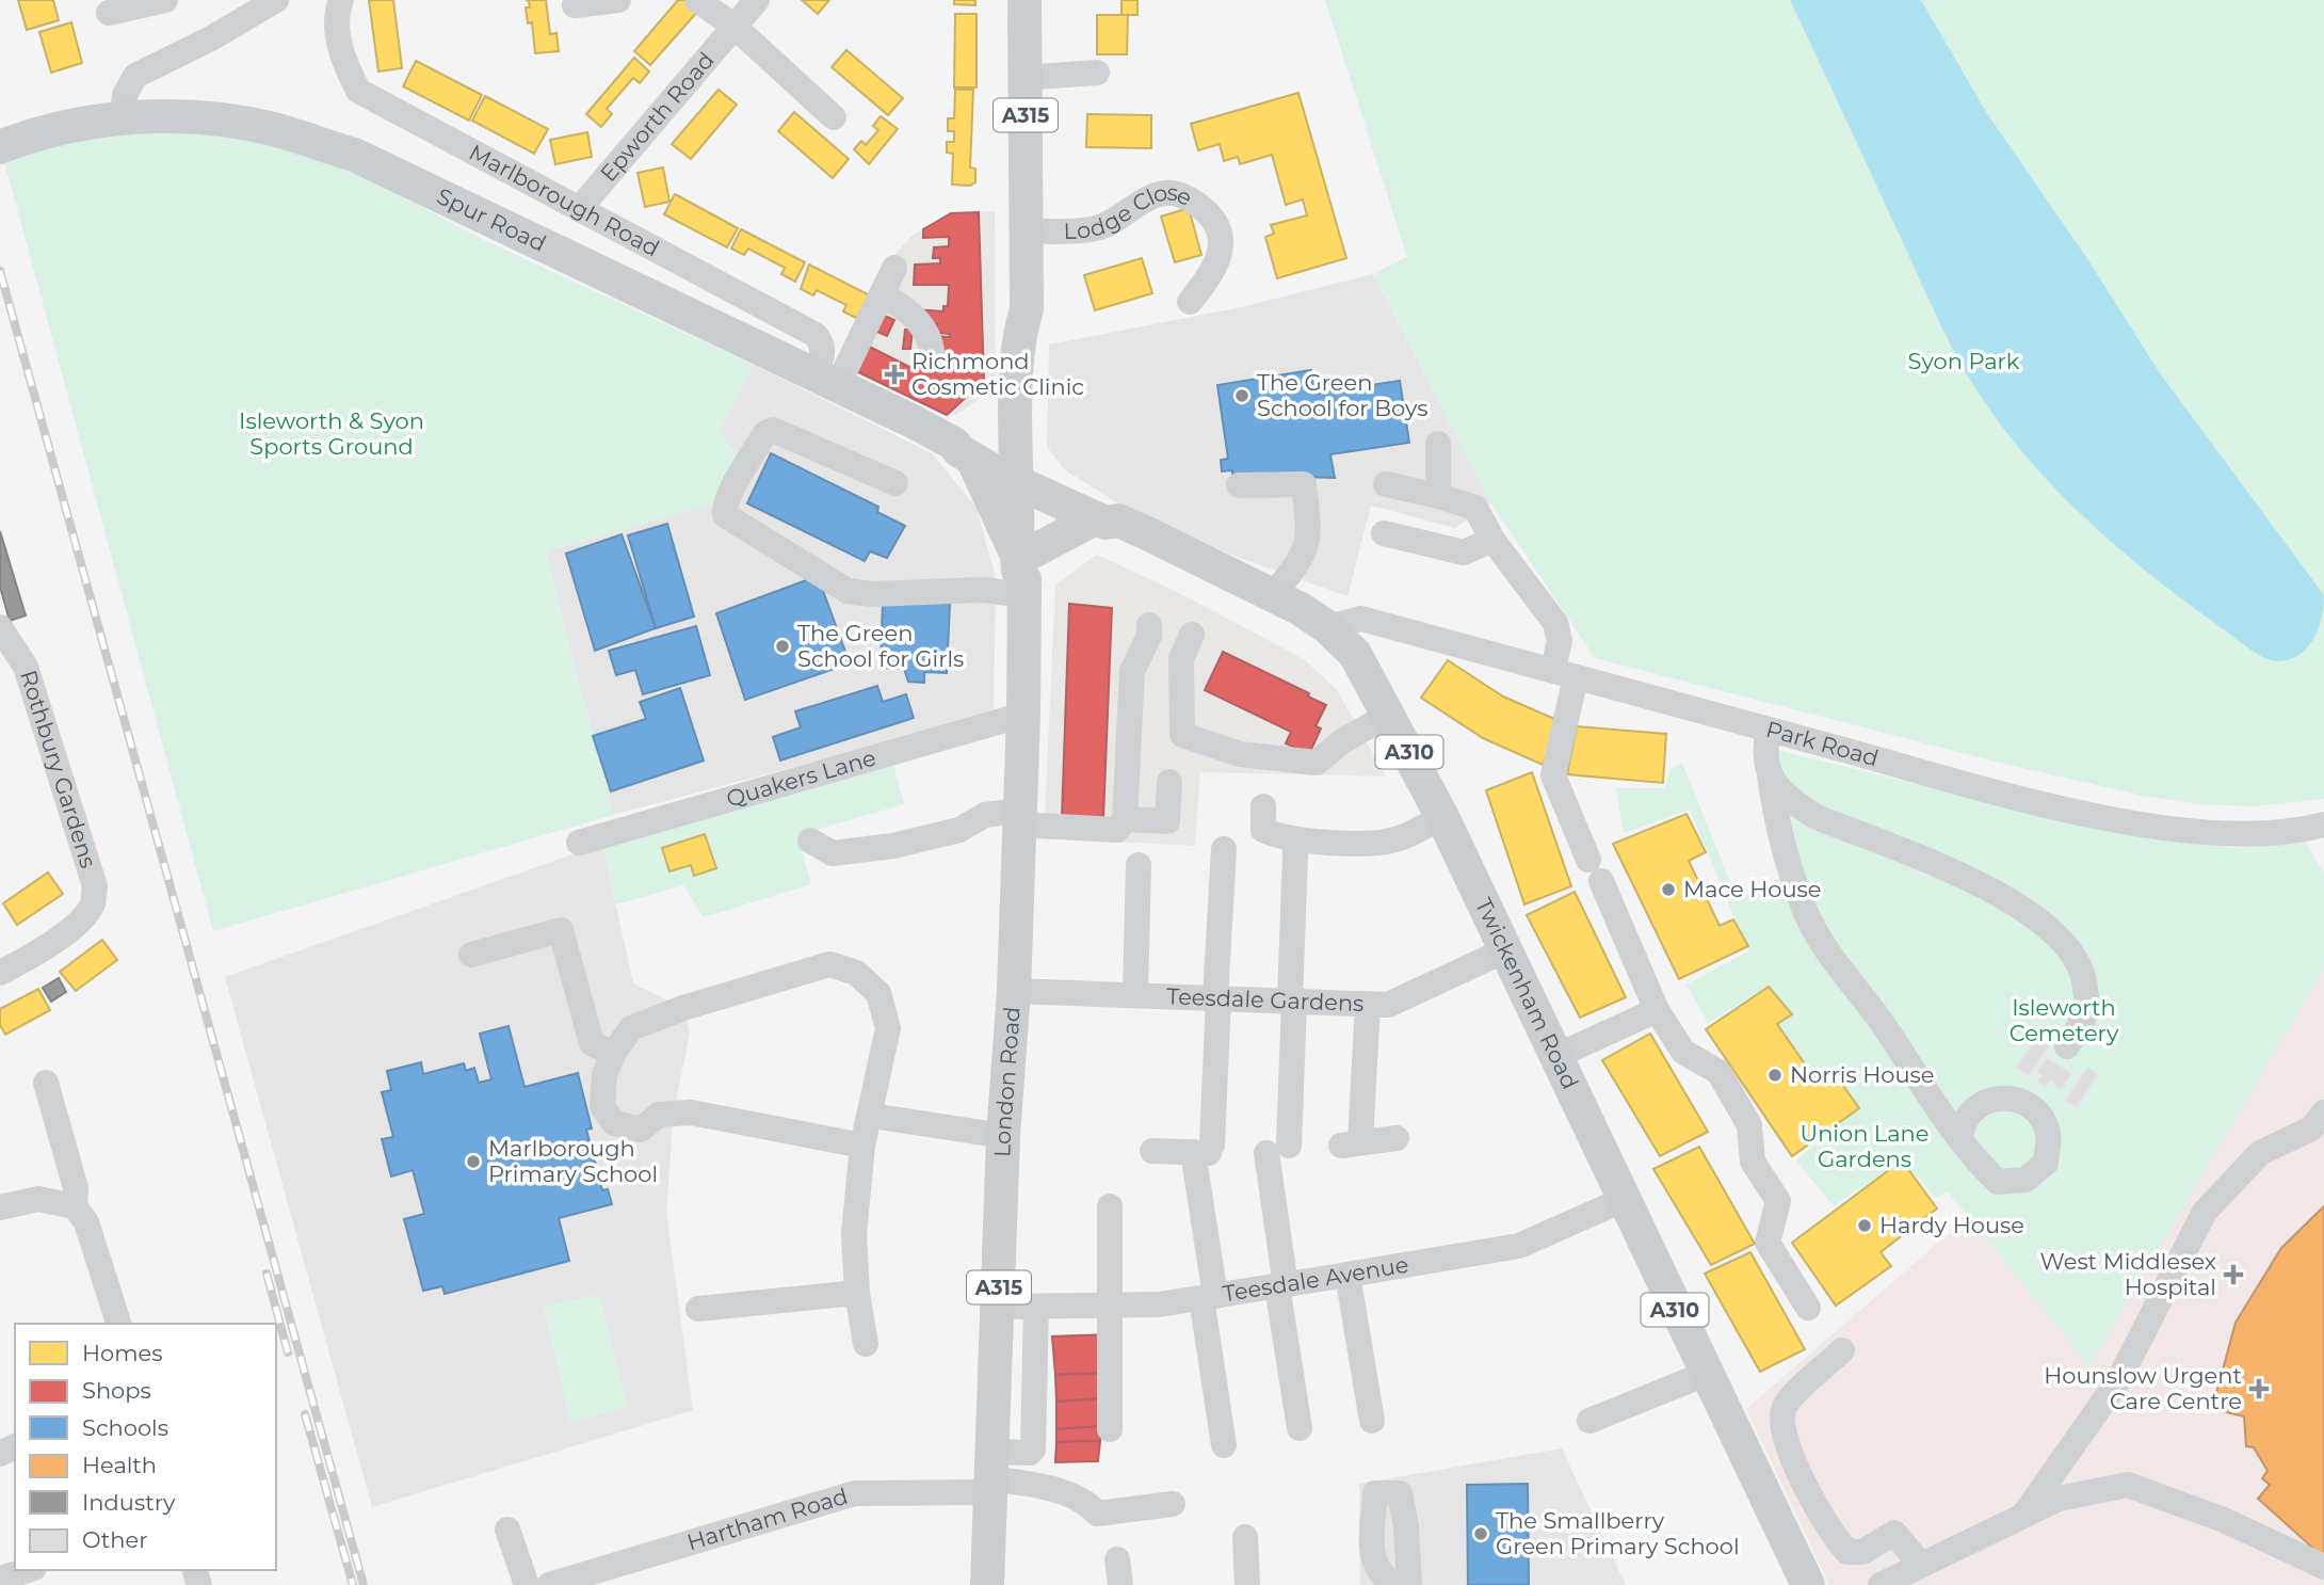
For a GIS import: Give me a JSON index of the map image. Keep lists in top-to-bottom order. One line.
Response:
{"streets":{"main road":["A315","Spur Road","A310","Twickenham Road","London Road"],"street":["Epworth Road","Marlborough Road","Lodge Close","Park Road","Rothbury Gardens","Quakers Lane","Teesdale Gardens","Teesdale Avenue","Hartham Road"]},"crossings":[["Epworth Road","Marlborough Road"],["Marlborough Road","Spur Road"],["Lodge Close","London Road"],["Spur Road","Twickenham Road"],["Spur Road","London Road"],["Park Road","Twickenham Road"],["Quakers Lane","London Road"],["Twickenham Road","Teesdale Gardens"],["Twickenham Road","London Road"],["Twickenham Road","Teesdale Avenue"],["Teesdale Gardens","London Road"],["London Road","Teesdale Avenue"],["London Road","Hartham Road"]],"parks":["Syon Park","Isleworth & Syon Sports Ground","Isleworth Cemetery","Union Lane Gardens"],"places":{"health":["Richmond Cosmetic Clinic","West Middlesex Hospital","Hounslow Urgent Care Centre"],"other":["The Green School for Boys","The Green School for Girls","Mace House","Norris House","Marlborough Primary School","Hardy House","The Smallberry Green Primary School"]},"legend":["Homes","Shops","Schools","Health","Industry","Other"]}
